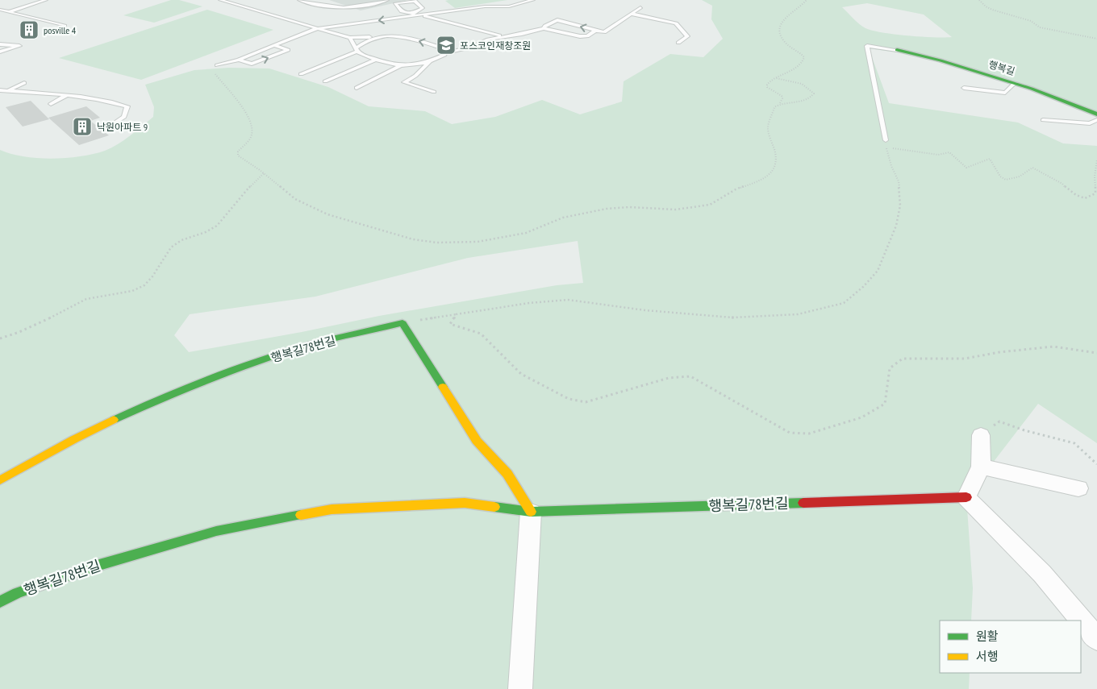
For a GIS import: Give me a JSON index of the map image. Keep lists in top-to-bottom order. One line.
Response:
{"streets":{"street":["행복길","행복길78번길"]},"places":{"building":["posville 4","낙원아파트 9"],"school or university":["포스코인재창조원"]},"legend":["원활","서행"]}
